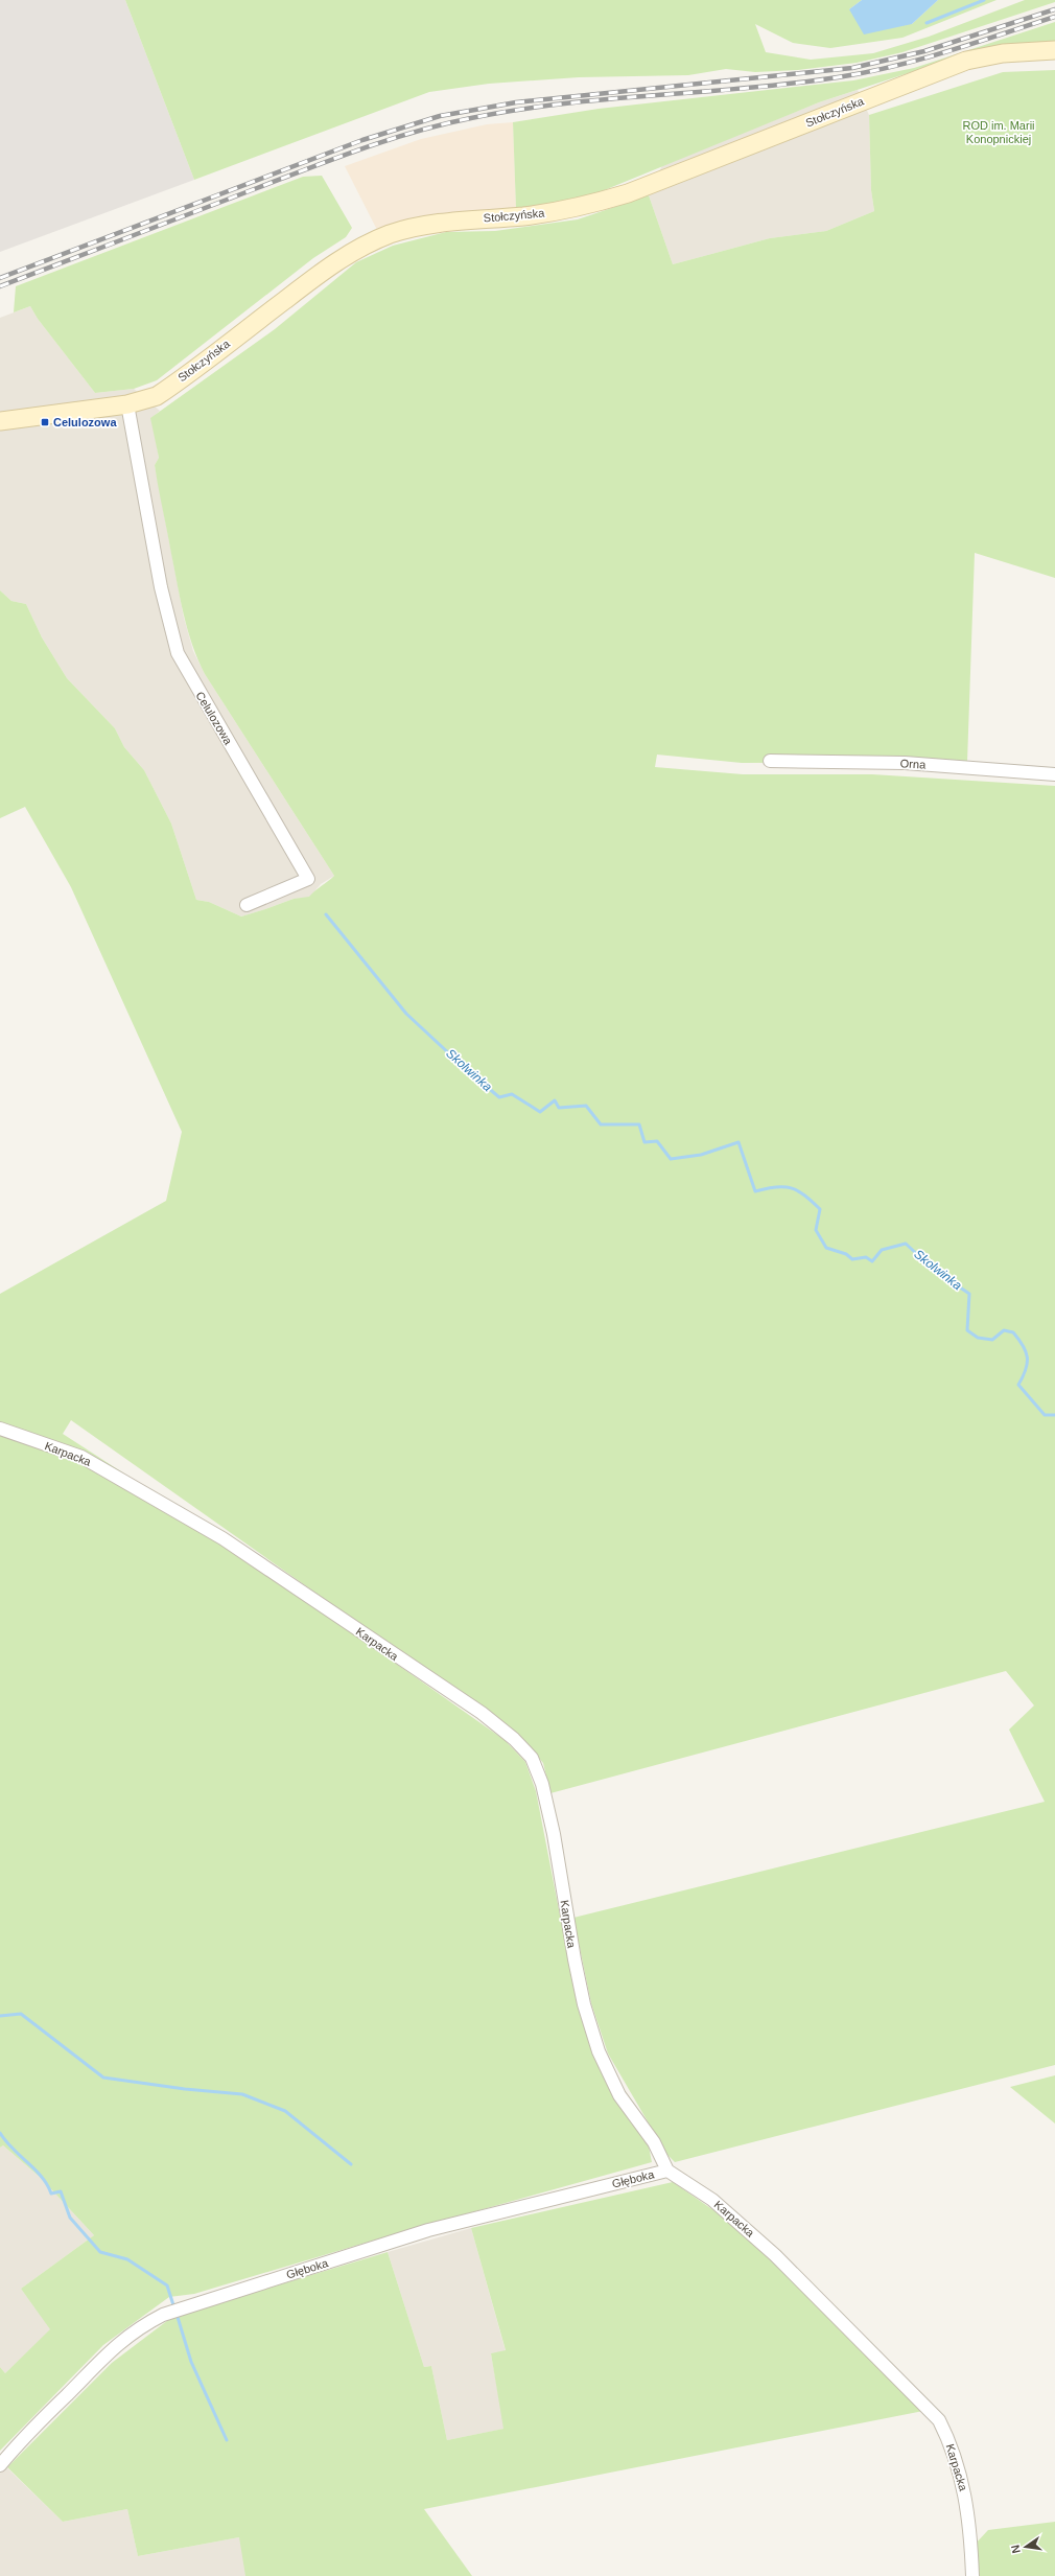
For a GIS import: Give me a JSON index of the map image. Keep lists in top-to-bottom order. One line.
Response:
{"streets":{"street":["Stołczyńska","Celulozowa","Orna","Karpacka","Głęboka"]},"crossings":[["Stołczyńska","Celulozowa"],["Karpacka","Głęboka"]],"water":["Skolwinka"],"parks":["ROD im. Marii Konopnickiej"],"places":{"transit":["Celulozowa"]},"north":"left"}
